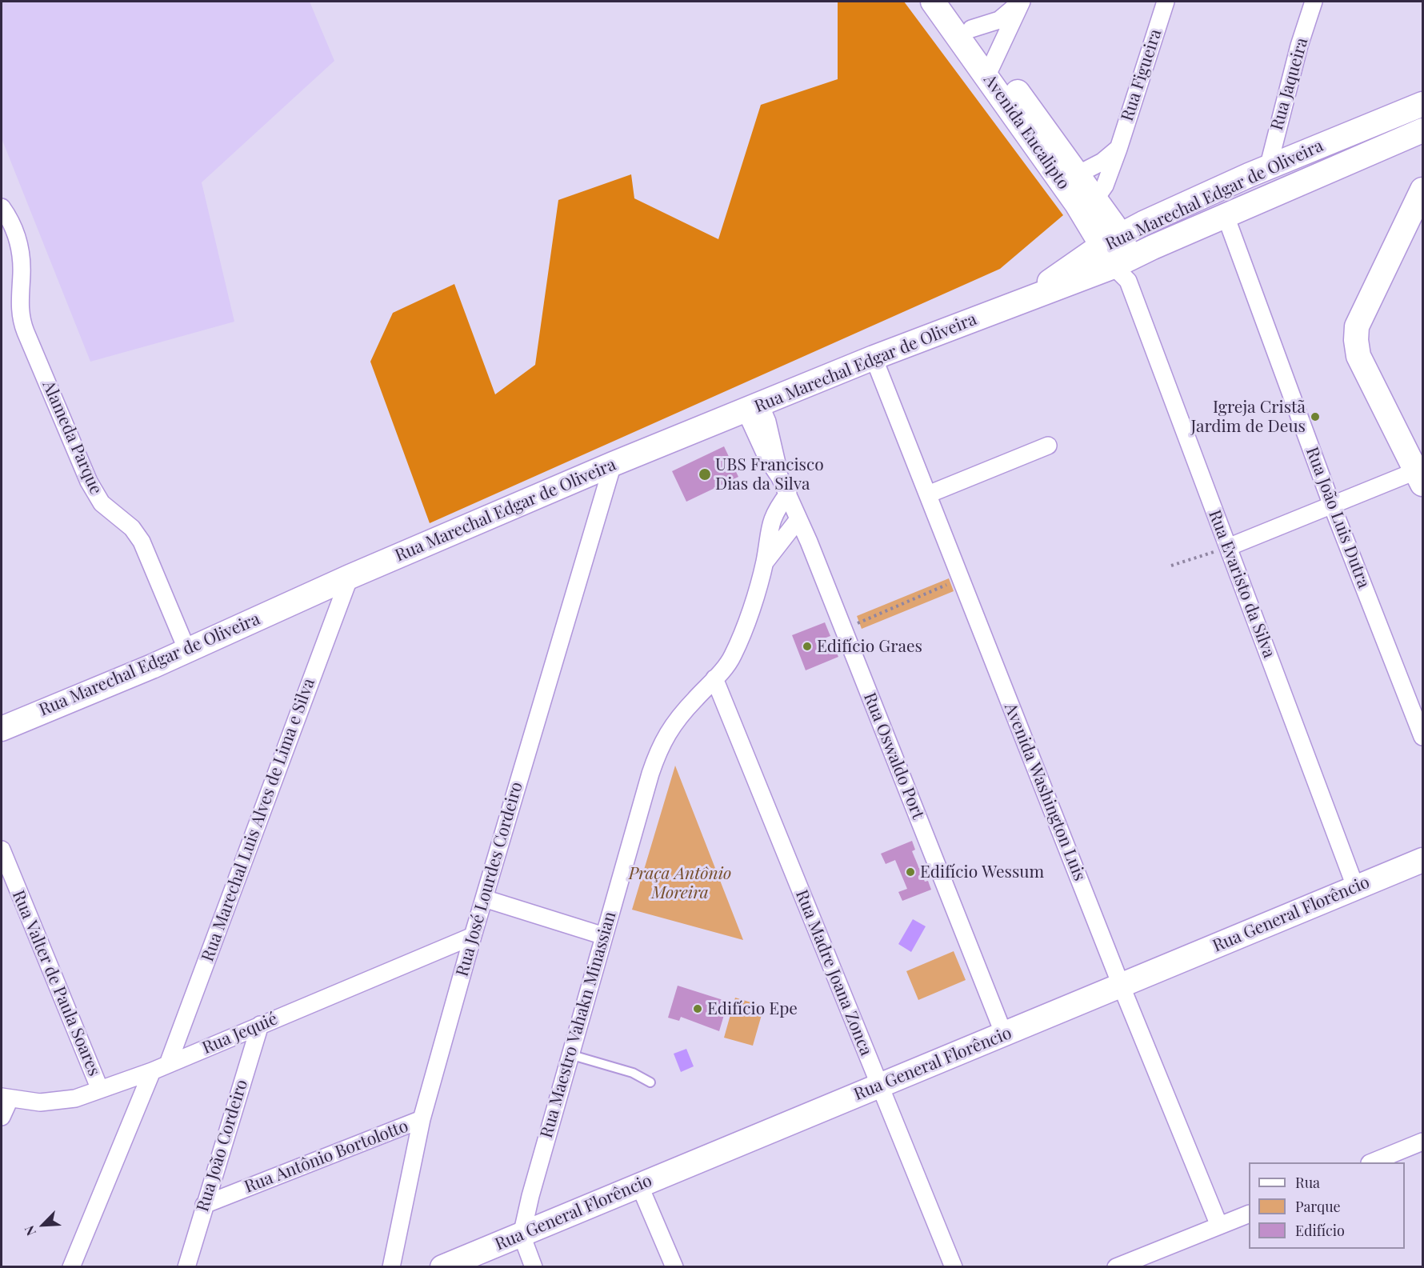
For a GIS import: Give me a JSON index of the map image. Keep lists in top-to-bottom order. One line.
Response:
{"streets":{"main road":["Avenida Eucalipto","Rua Marechal Edgar de Oliveira","Rua General Florêncio"],"street":["Rua Figueira","Rua Jaqueira","Alameda Parque","Rua João Luis Dutra","Rua Evaristo da Silva","Rua Oswaldo Port","Avenida Washington Luis","Rua Marechal Luis Alves de Lima e Silva","Rua José Lourdes Cordeiro","Rua Madre Joana Zonca","Rua Valter de Paula Soares","Rua Maestro Vahakn Minassian","Rua Jequié","Rua João Cordeiro","Rua Antônio Bortolotto"]},"crossings":[["Rua Figueira","Avenida Eucalipto"],["Rua Jaqueira","Rua Marechal Edgar de Oliveira"],["Avenida Eucalipto","Rua Marechal Edgar de Oliveira"],["Avenida Eucalipto","Rua Evaristo da Silva"],["Rua Marechal Edgar de Oliveira","Alameda Parque"],["Rua Marechal Edgar de Oliveira","Rua João Luis Dutra"],["Rua Marechal Edgar de Oliveira","Rua Evaristo da Silva"],["Rua Marechal Edgar de Oliveira","Rua Oswaldo Port"],["Rua Marechal Edgar de Oliveira","Avenida Washington Luis"],["Rua Marechal Edgar de Oliveira","Rua Marechal Luis Alves de Lima e Silva"],["Rua Marechal Edgar de Oliveira","Rua José Lourdes Cordeiro"],["Rua Evaristo da Silva","Rua General Florêncio"],["Rua Oswaldo Port","Rua General Florêncio"],["Rua Oswaldo Port","Rua Maestro Vahakn Minassian"],["Avenida Washington Luis","Rua General Florêncio"],["Rua Marechal Luis Alves de Lima e Silva","Rua Jequié"],["Rua José Lourdes Cordeiro","Rua Jequié"],["Rua José Lourdes Cordeiro","Rua Antônio Bortolotto"],["Rua General Florêncio","Rua Madre Joana Zonca"],["Rua General Florêncio","Rua Maestro Vahakn Minassian"],["Rua Madre Joana Zonca","Rua Maestro Vahakn Minassian"],["Rua Valter de Paula Soares","Rua Jequié"],["Rua Jequié","Rua João Cordeiro"],["Rua João Cordeiro","Rua Antônio Bortolotto"]],"parks":["Praça Antônio Moreira"],"places":["Igreja Cristã Jardim de Deus","UBS Francisco Dias da Silva","Edifício Graes","Edifício Wessum","Edifício Epe"],"legend":["Rua","Parque","Edifício"],"north":"bottom left"}
